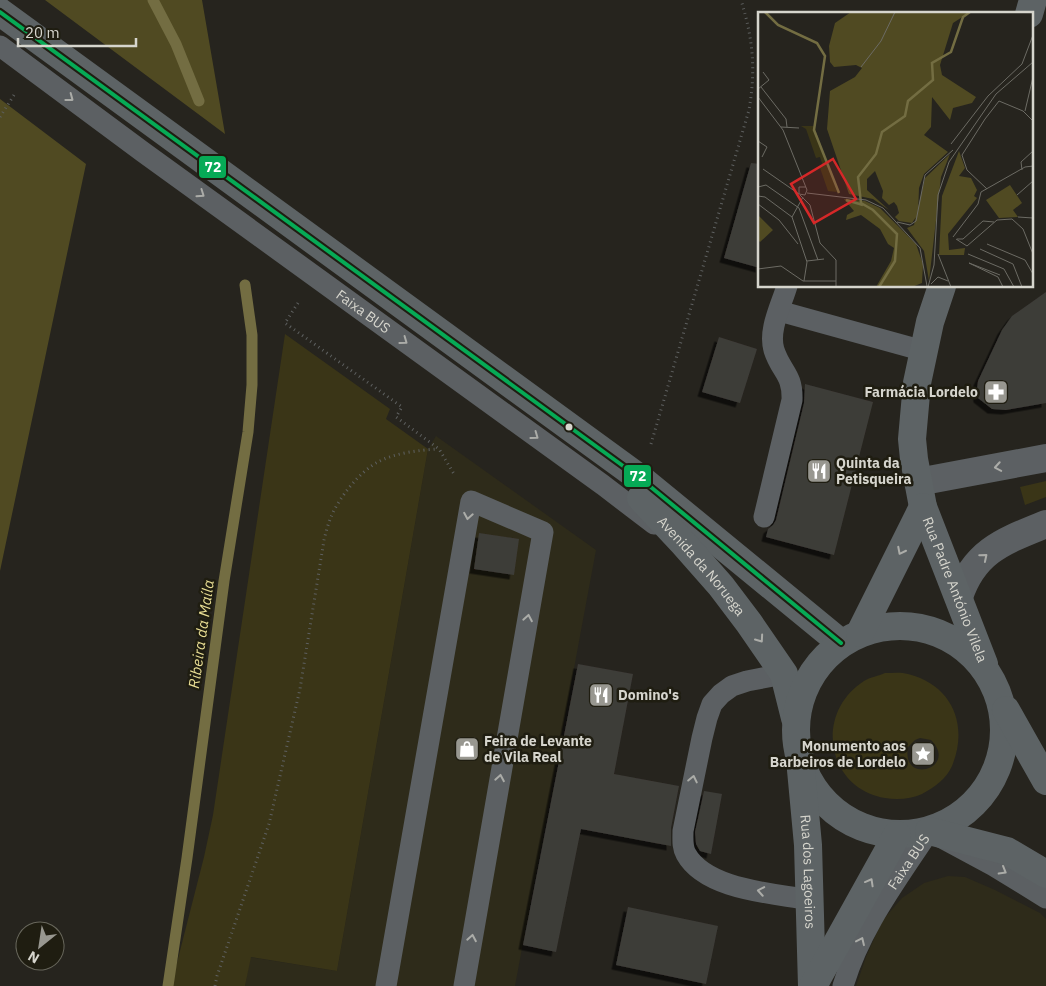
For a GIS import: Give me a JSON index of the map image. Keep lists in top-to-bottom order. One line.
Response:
{"streets":{"main road":["Avenida da Noruega","Rua Padre António Vilela","Rua dos Lagoeiros"],"lane":["Faixa BUS"]},"crossings":[["Faixa BUS","Avenida da Noruega"],["Avenida da Noruega","Rua Padre António Vilela"]],"one_way":["Faixa BUS","Rua dos Lagoeiros"],"water":["Ribeira da Maíla"],"places":{"pharmacy":["Farmácia Lordelo"],"restaurant":["Quinta da Petisqueira","Domino's"],"shop":["Feira de Levante de Vila Real"],"place":["Monumento aos Barbeiros de Lordelo"]},"lines":["transit line 72"],"scale_bar":"20 m","north":"bottom left"}
